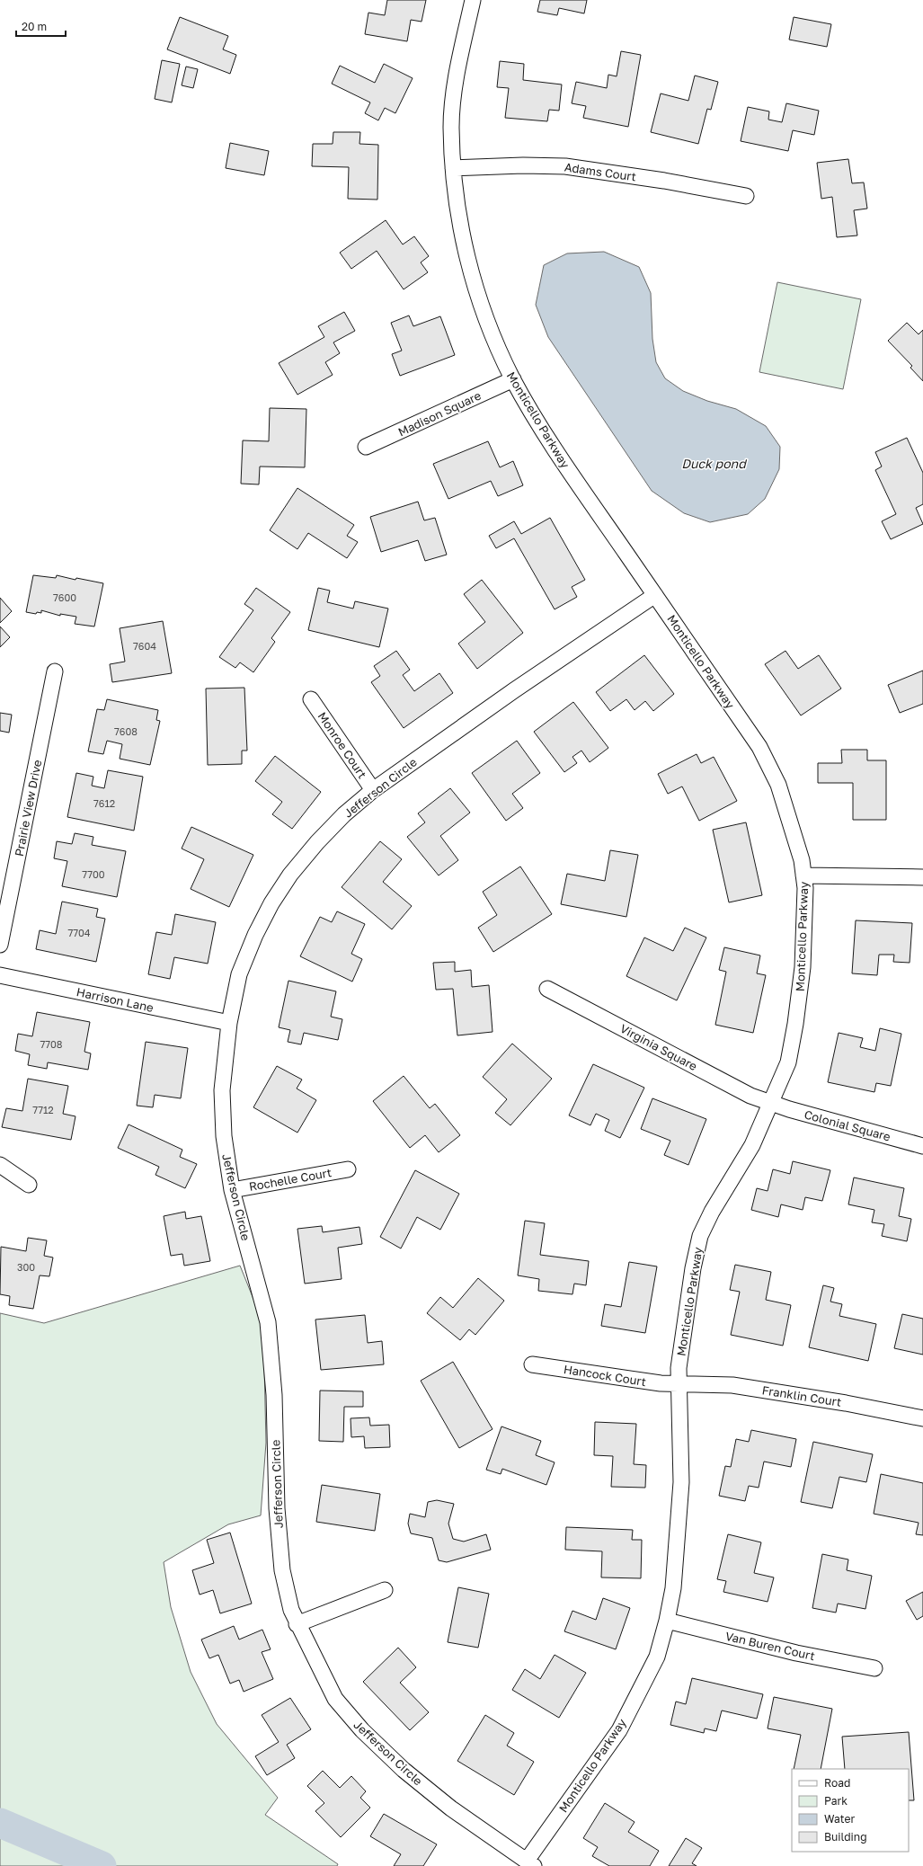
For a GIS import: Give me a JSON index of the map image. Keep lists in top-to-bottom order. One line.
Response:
{"streets":{"street":["Adams Court","Madison Square","Monticello Parkway","Monroe Court","Jefferson Circle","Prairie View Drive","Harrison Lane","Virginia Square","Colonial Square","Rochelle Court","Hancock Court","Franklin Court","Van Buren Court"]},"crossings":[["Adams Court","Monticello Parkway"],["Madison Square","Monticello Parkway"],["Monticello Parkway","Jefferson Circle"],["Monticello Parkway","Virginia Square"],["Monticello Parkway","Colonial Square"],["Monticello Parkway","Hancock Court"],["Monticello Parkway","Franklin Court"],["Monticello Parkway","Van Buren Court"],["Monroe Court","Jefferson Circle"],["Jefferson Circle","Harrison Lane"],["Jefferson Circle","Rochelle Court"],["Virginia Square","Colonial Square"],["Hancock Court","Franklin Court"]],"water":["Duck pond"],"house_numbers":["7600","7604","7608","7612","7700","7704","7708","7712","300"],"legend":["Road","Park","Water","Building"],"scale_bar":"20 m"}
